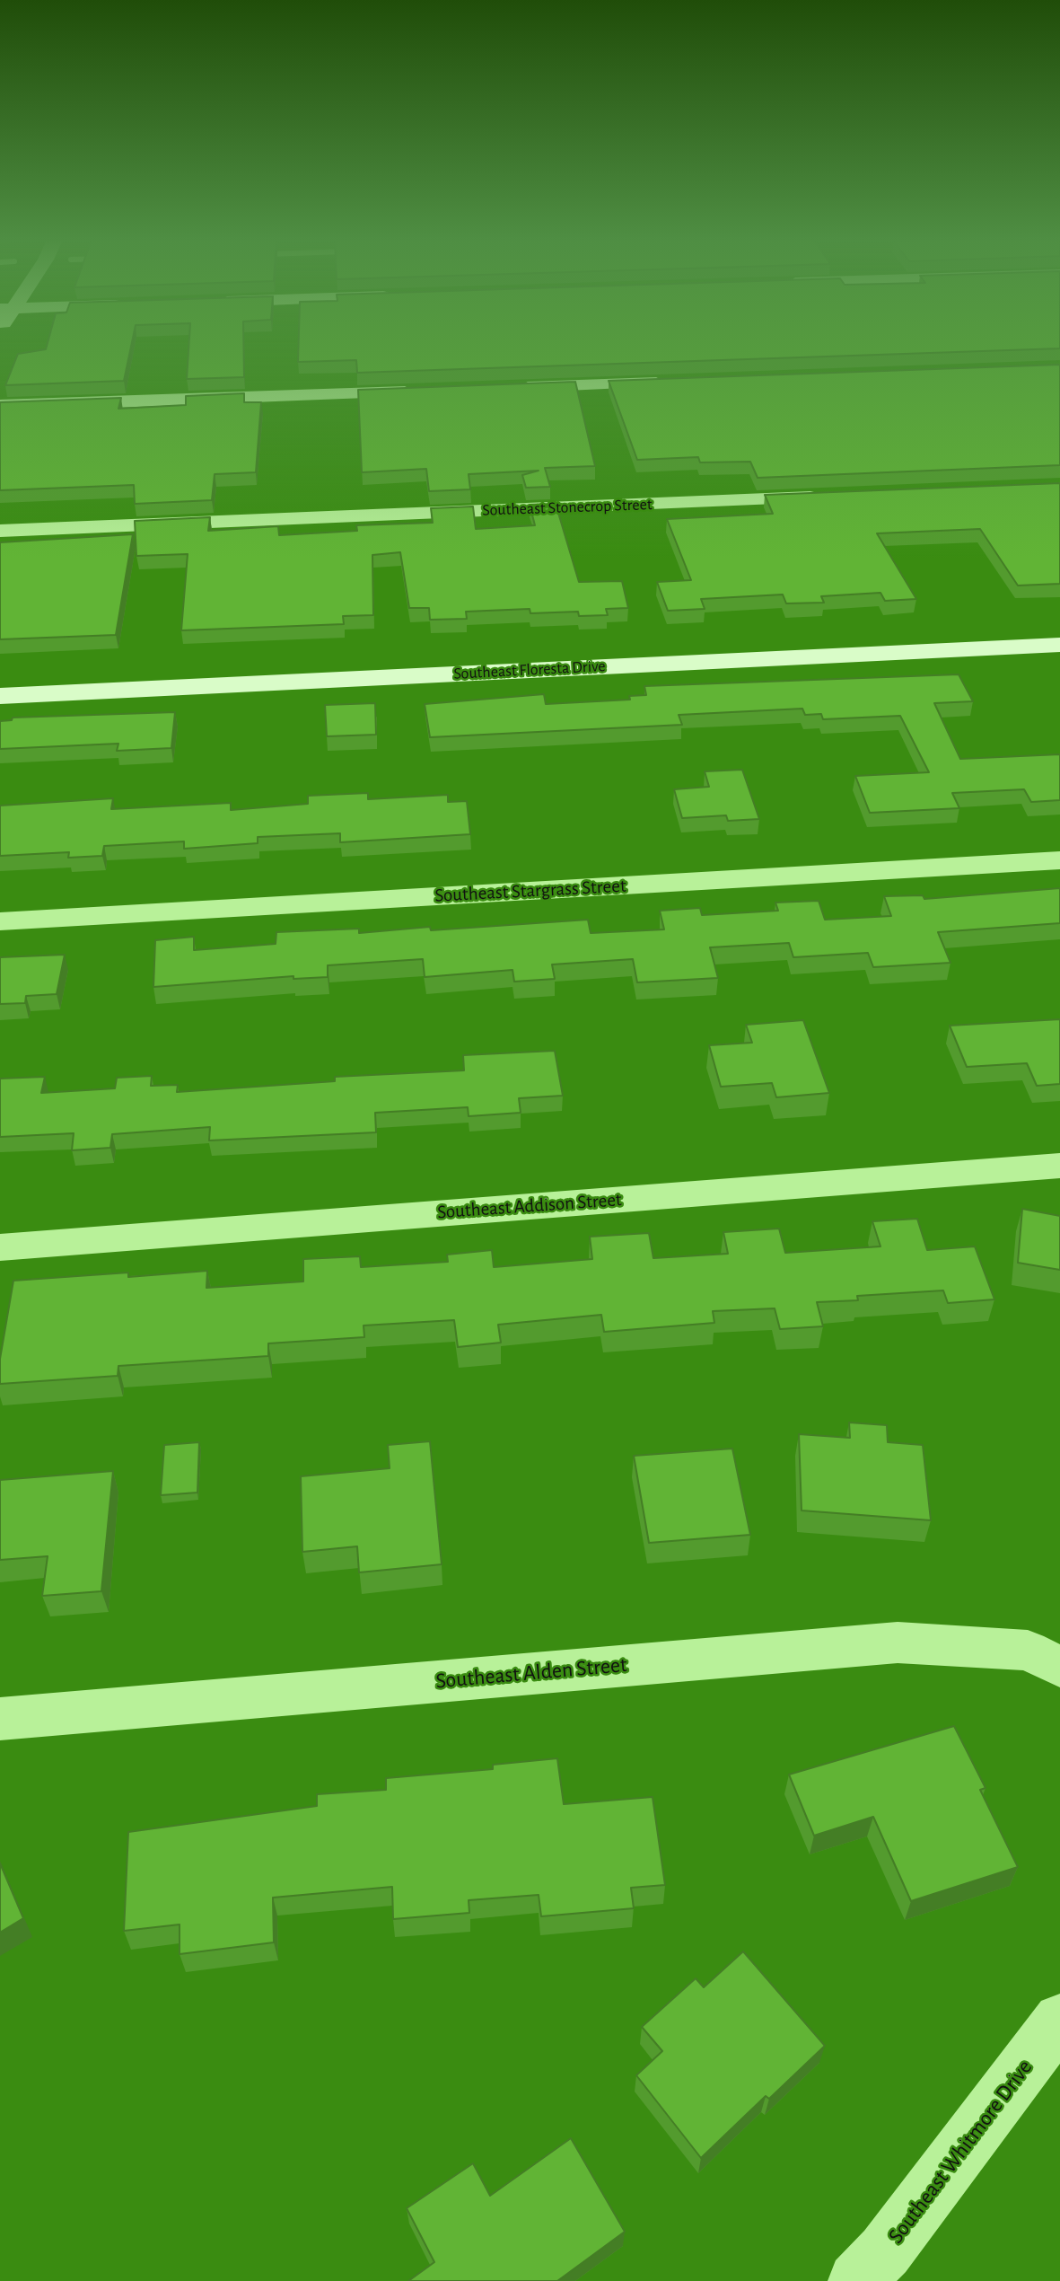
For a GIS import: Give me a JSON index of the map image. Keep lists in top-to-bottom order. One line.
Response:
{"streets":{"street":["Southeast Stonecrop Street","Southeast Floresta Drive","Southeast Stargrass Street","Southeast Addison Street","Southeast Alden Street","Southeast Whitmore Drive"]}}
